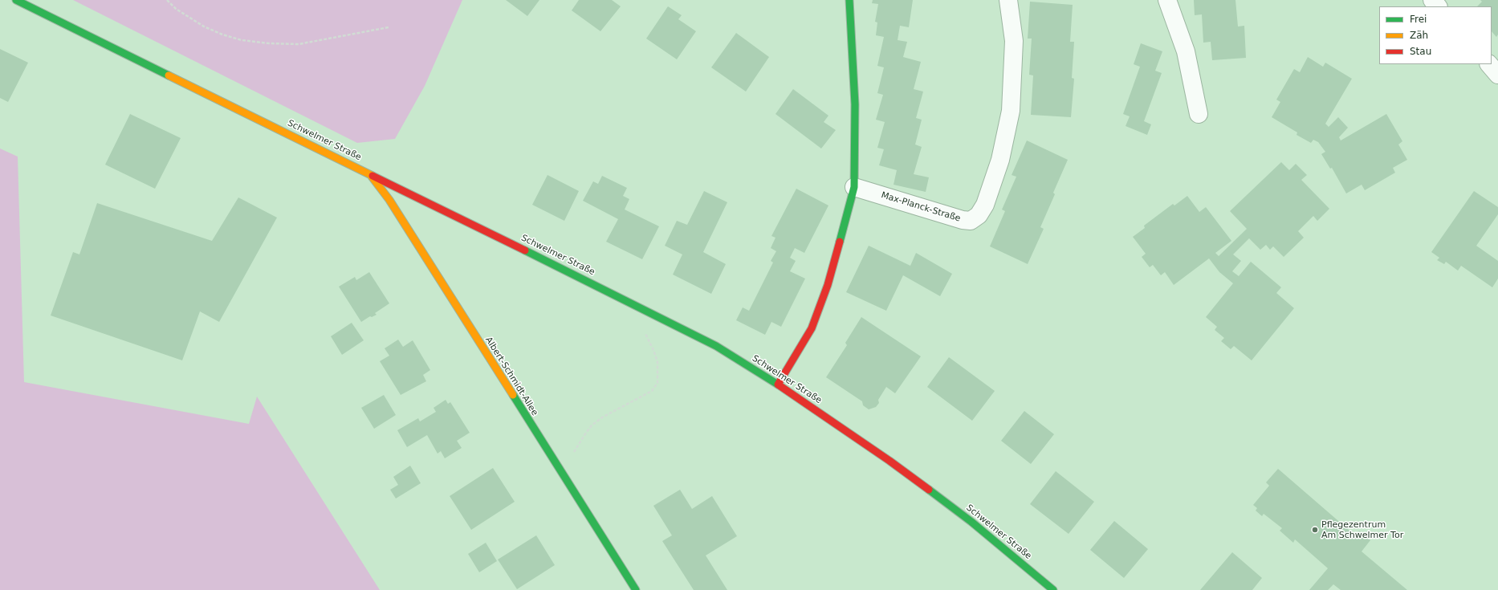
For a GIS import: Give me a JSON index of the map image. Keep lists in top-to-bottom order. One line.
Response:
{"streets":{"street":["Schwelmer Straße","Max-Planck-Straße","Albert-Schmidt-Allee"]},"crossings":[["Schwelmer Straße","Albert-Schmidt-Allee"]],"places":["Pflegezentrum Am Schwelmer Tor"],"legend":["Frei","Zäh","Stau"]}
